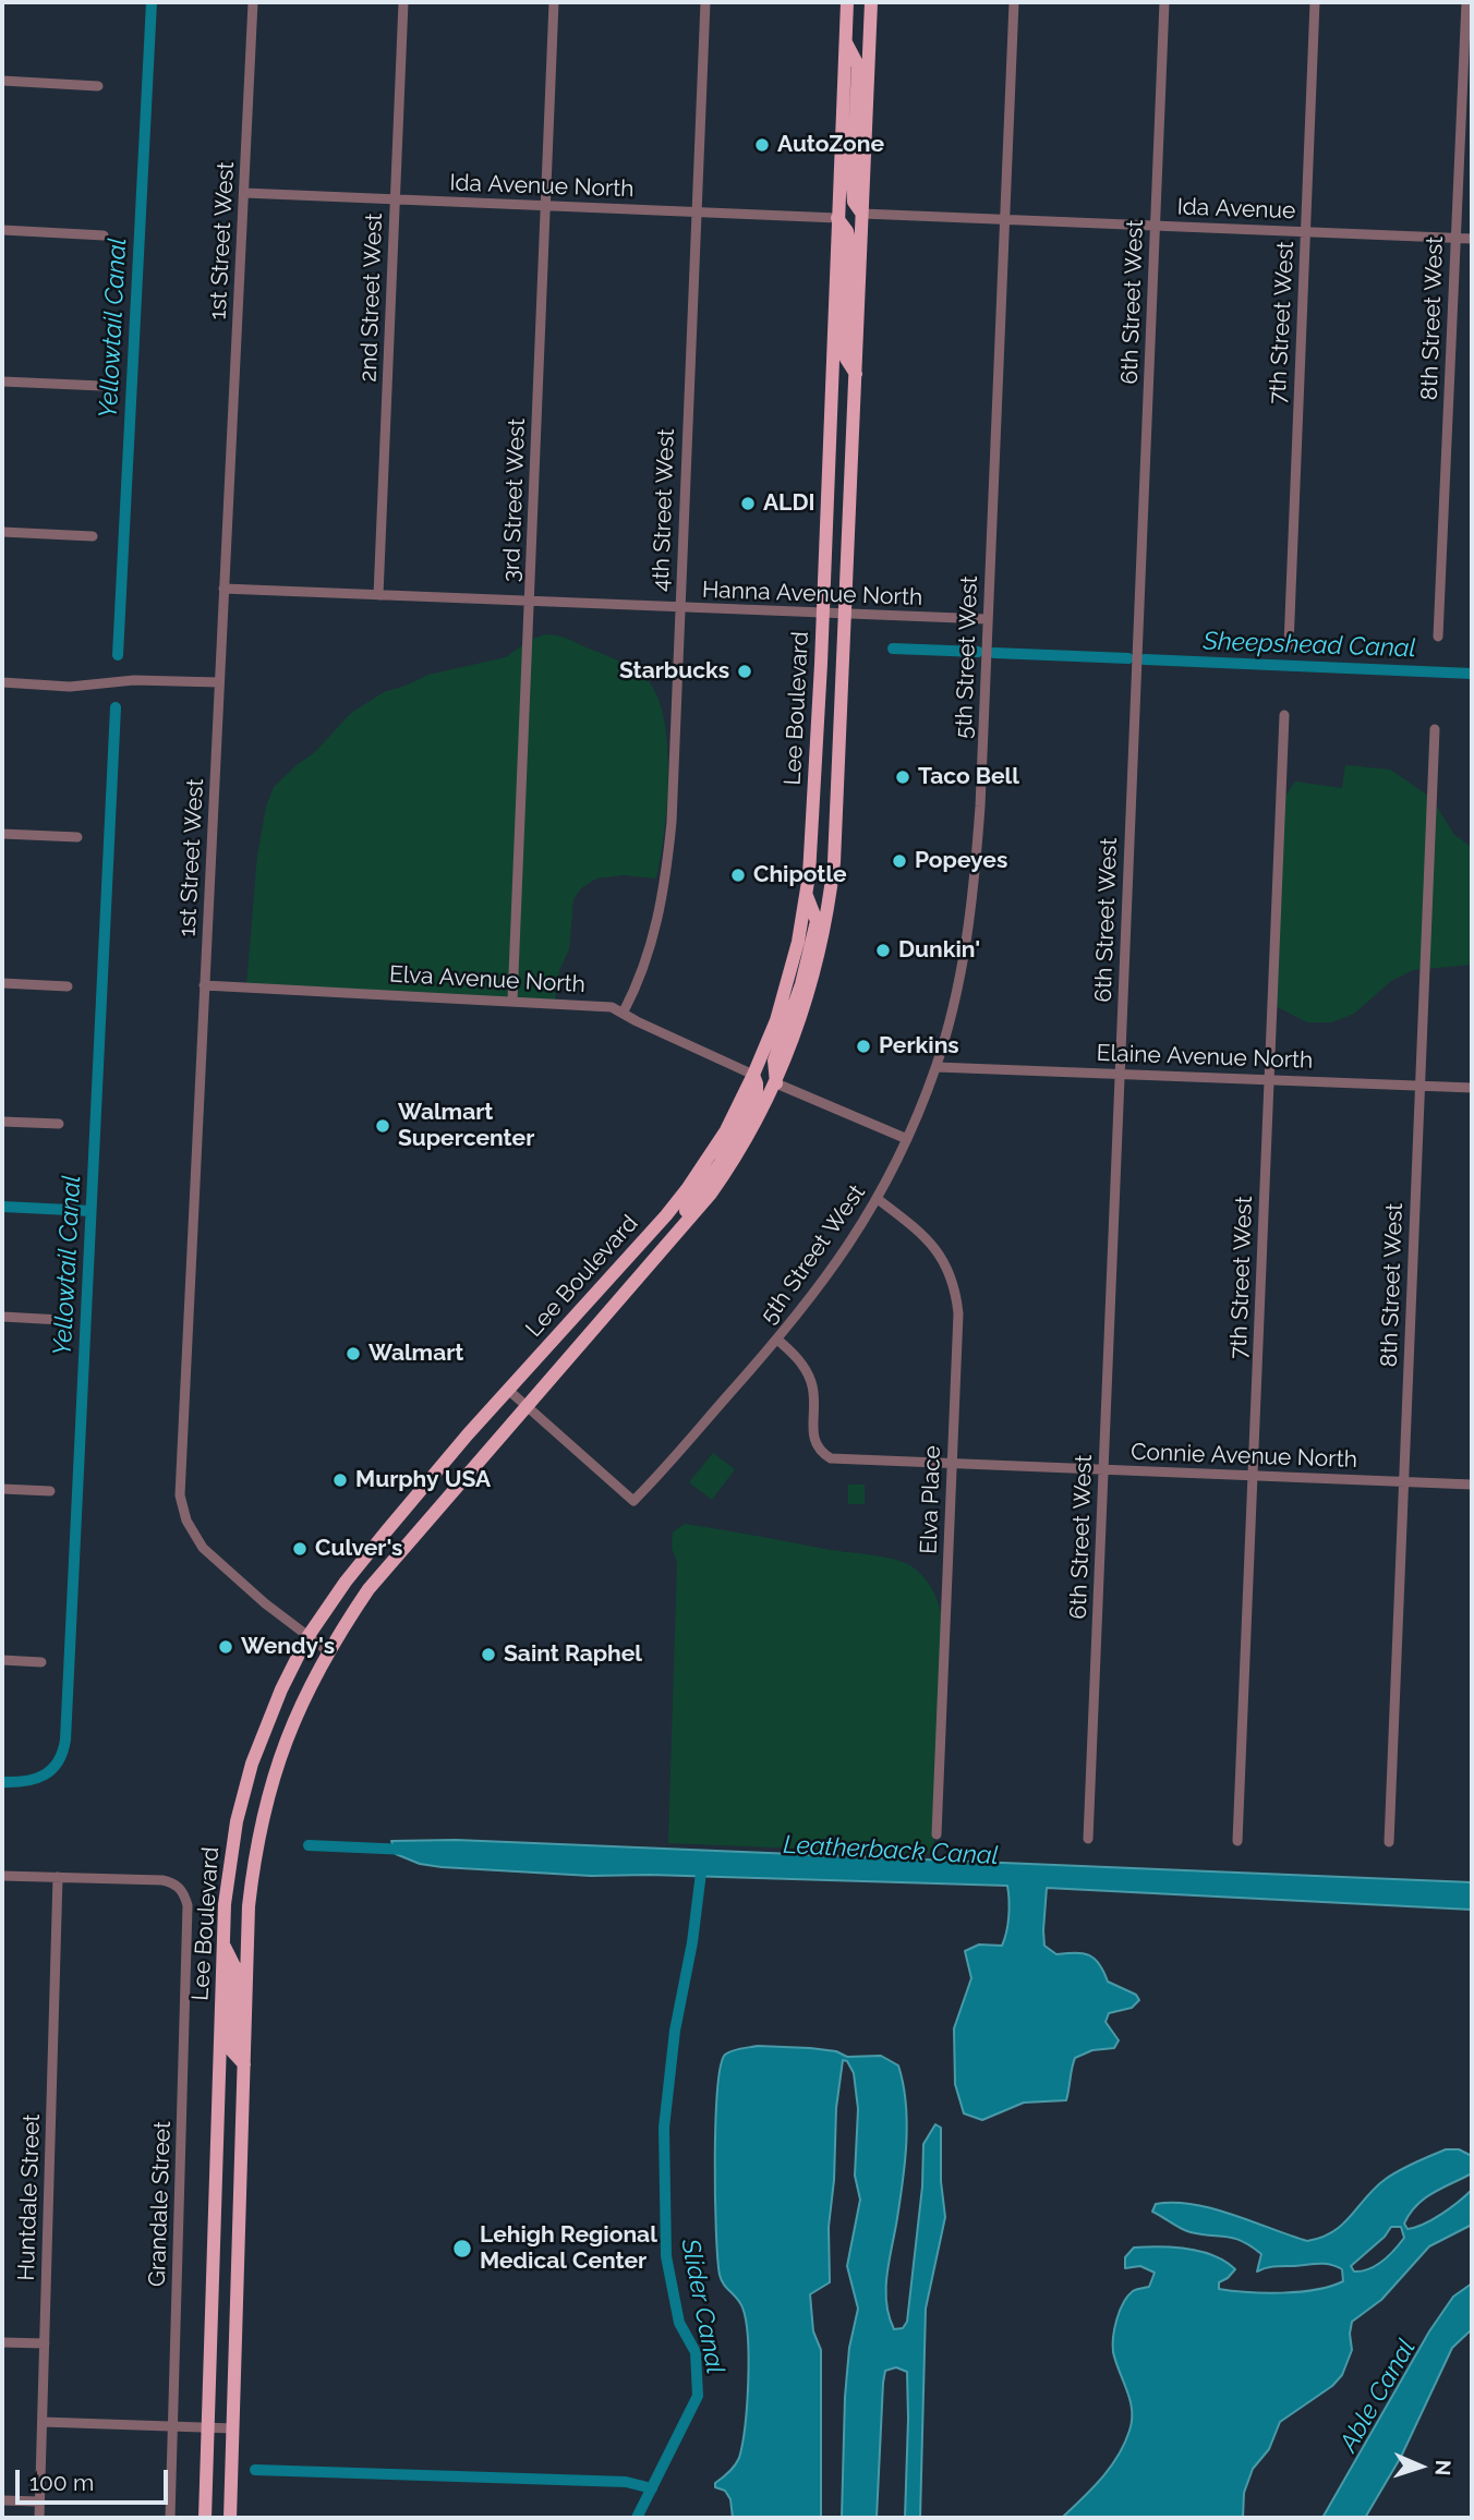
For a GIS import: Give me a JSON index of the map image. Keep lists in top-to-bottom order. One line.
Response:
{"streets":{"main road":["Lee Boulevard"],"street":["Ida Avenue North","Ida Avenue","1st Street West","2nd Street West","6th Street West","8th Street West","7th Street West","3rd Street West","4th Street West","Hanna Avenue North","5th Street West","Elva Avenue North","Elaine Avenue North","Connie Avenue North","Elva Place","Huntdale Street","Grandale Street"]},"crossings":[["Ida Avenue North","1st Street West"],["Ida Avenue North","2nd Street West"],["Ida Avenue North","3rd Street West"],["Ida Avenue North","4th Street West"],["Ida Avenue North","Lee Boulevard"],["Ida Avenue","6th Street West"],["Ida Avenue","8th Street West"],["Ida Avenue","7th Street West"],["Ida Avenue","5th Street West"],["Ida Avenue","Lee Boulevard"],["1st Street West","Hanna Avenue North"],["1st Street West","Lee Boulevard"],["1st Street West","Elva Avenue North"],["2nd Street West","Hanna Avenue North"],["6th Street West","Elaine Avenue North"],["6th Street West","Connie Avenue North"],["8th Street West","Elaine Avenue North"],["8th Street West","Connie Avenue North"],["7th Street West","Elaine Avenue North"],["7th Street West","Connie Avenue North"],["3rd Street West","Hanna Avenue North"],["3rd Street West","Elva Avenue North"],["4th Street West","Hanna Avenue North"],["4th Street West","Elva Avenue North"],["Hanna Avenue North","5th Street West"],["Hanna Avenue North","Lee Boulevard"],["5th Street West","Lee Boulevard"],["5th Street West","Elaine Avenue North"],["5th Street West","Connie Avenue North"],["5th Street West","Elva Place"],["Lee Boulevard","Elva Avenue North"],["Connie Avenue North","Elva Place"],["Huntdale Street","Grandale Street"]],"water":["Yellowtail Canal","Sheepshead Canal","Leatherback Canal","Slider Canal","Able Canal"],"places":["AutoZone","ALDI","Starbucks","Taco Bell","Popeyes","Chipotle","Dunkin'","Perkins","Walmart Supercenter","Walmart","Murphy USA","Culver's","Wendy's","Saint Raphel","Lehigh Regional Medical Center"],"scale_bar":"100 m","north":"right"}
